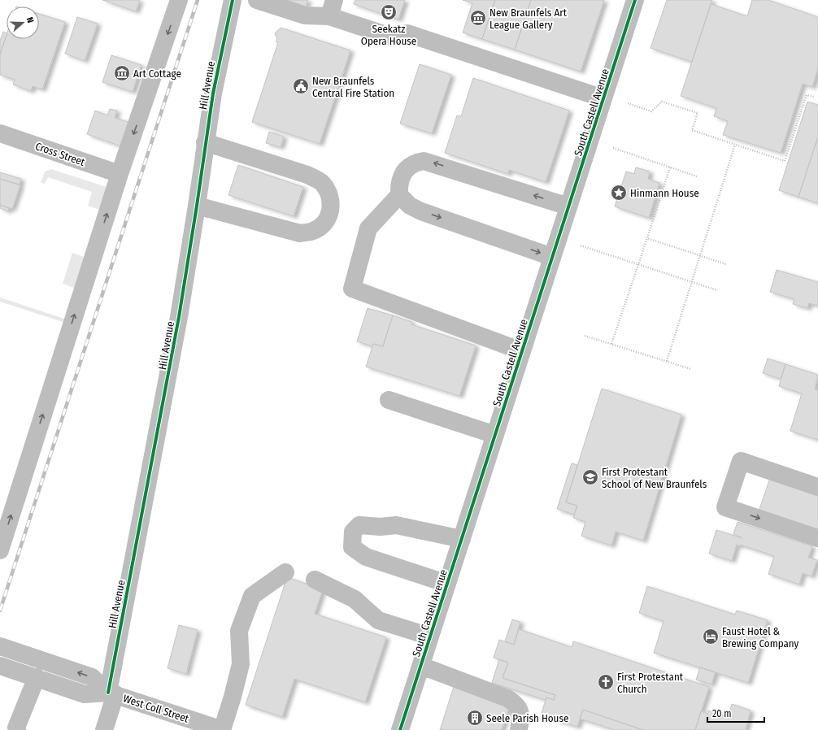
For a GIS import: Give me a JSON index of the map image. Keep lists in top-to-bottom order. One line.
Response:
{"streets":{"street":["Hill Avenue","South Castell Avenue","Cross Street","West Coll Street"]},"crossings":[["Hill Avenue","West Coll Street"]],"places":{"theatre":["Seekatz Opera House"],"museum":["New Braunfels Art League Gallery","Art Cottage"],"public building":["New Braunfels Central Fire Station"],"place":["Hinmann House"],"school or university":["First Protestant School of New Braunfels"],"hotel":["Faust Hotel & Brewing Company"],"church":["First Protestant Church"],"building":["Seele Parish House"]},"scale_bar":"20 m","north":"right"}
